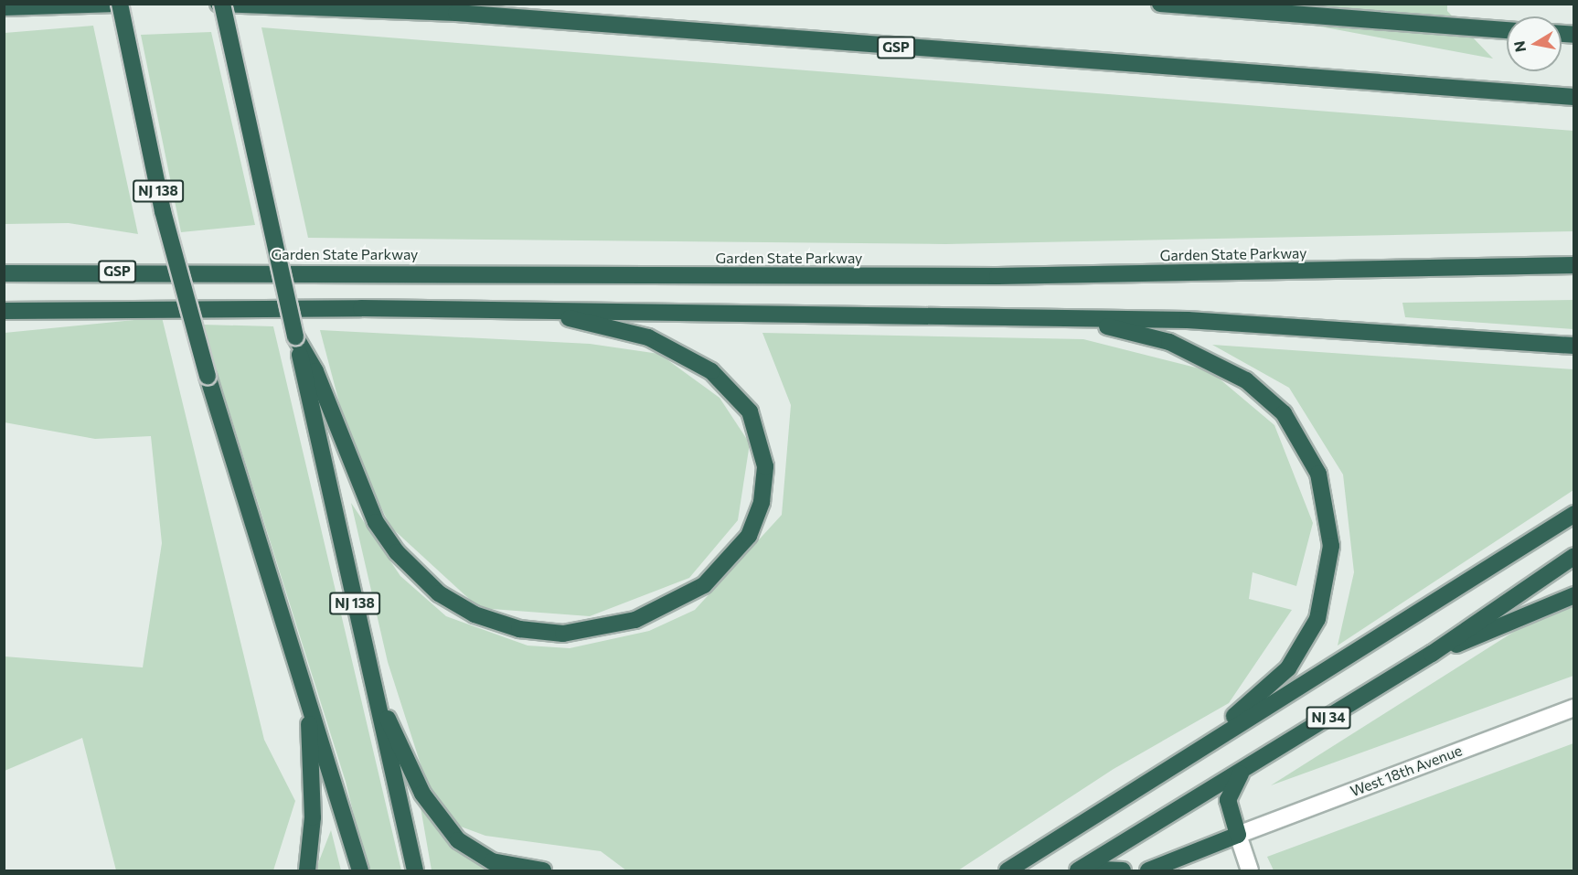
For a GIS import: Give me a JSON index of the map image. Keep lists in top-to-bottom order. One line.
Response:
{"streets":{"highway":["GSP","NJ 138","Garden State Parkway","NJ 34"],"street":["West 18th Avenue"]},"crossings":[["GSP","NJ 138"]],"north":"left"}
